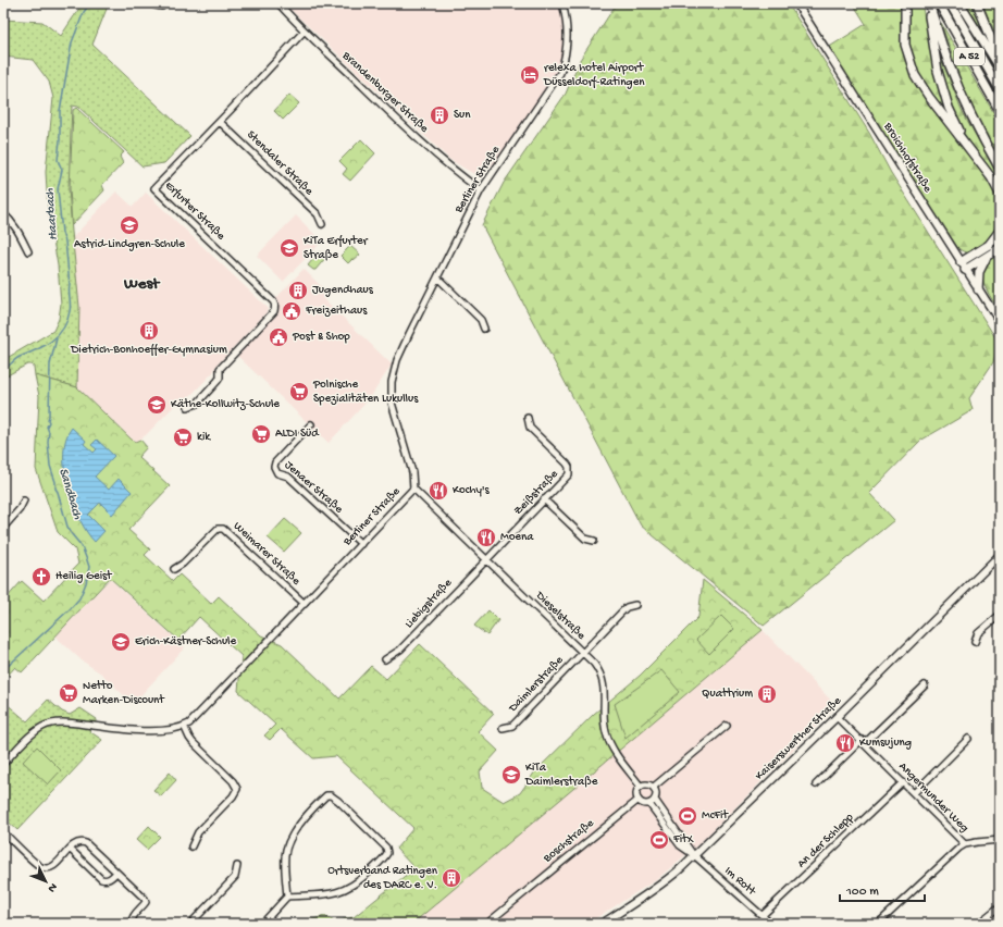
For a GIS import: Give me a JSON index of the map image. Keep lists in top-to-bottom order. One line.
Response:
{"streets":{"highway":["A 52"],"main road":["Broichhofstraße","Kaiserswerther Straße"],"street":["Brandenburger Straße","Stendaler Straße","Berliner Straße","Erfurter Straße","Jenaer Straße","Zeißstraße","Weimarer Straße","Liebigstraße","Dieselstraße","Daimlerstraße","Angermunder Weg","Boschstraße","An der Schlepp","Im Rott"]},"crossings":[["Brandenburger Straße","Berliner Straße"],["Brandenburger Straße","Erfurter Straße"],["Stendaler Straße","Erfurter Straße"],["Berliner Straße","Jenaer Straße"],["Berliner Straße","Weimarer Straße"],["Berliner Straße","Dieselstraße"],["Zeißstraße","Liebigstraße"],["Zeißstraße","Dieselstraße"],["Liebigstraße","Dieselstraße"],["Dieselstraße","Daimlerstraße"],["Dieselstraße","Boschstraße"],["Kaiserswerther Straße","Angermunder Weg"],["Kaiserswerther Straße","Im Rott"],["Angermunder Weg","An der Schlepp"],["An der Schlepp","Im Rott"]],"districts":["West"],"water":["Haarbach","Sandbach"],"places":{"hotel":["relexa hotel Airport Düsseldorf-Ratingen"],"building":["Sun","Jugendhaus","Dietrich-Bonhoeffer-Gymnasium","Quattrium","Ortsverband Ratingen des DARC e. V."],"school or university":["Astrid-Lindgren-Schule","KiTa Erfurter Straße","Käthe-Kollwitz-Schule","Erich-Kästner-Schule","KiTa Daimlerstraße"],"public building":["Freizeithaus","Post & Shop"],"supermarket":["Polnische Spezialitäten Lukullus","ALDI Süd","kik","Netto Marken-Discount"],"restaurant":["Kochy's","Moena","Kumsujung"],"church":["Heilig Geist"],"sports":["McFit","FitX"]},"scale_bar":"100 m","north":"bottom right"}
